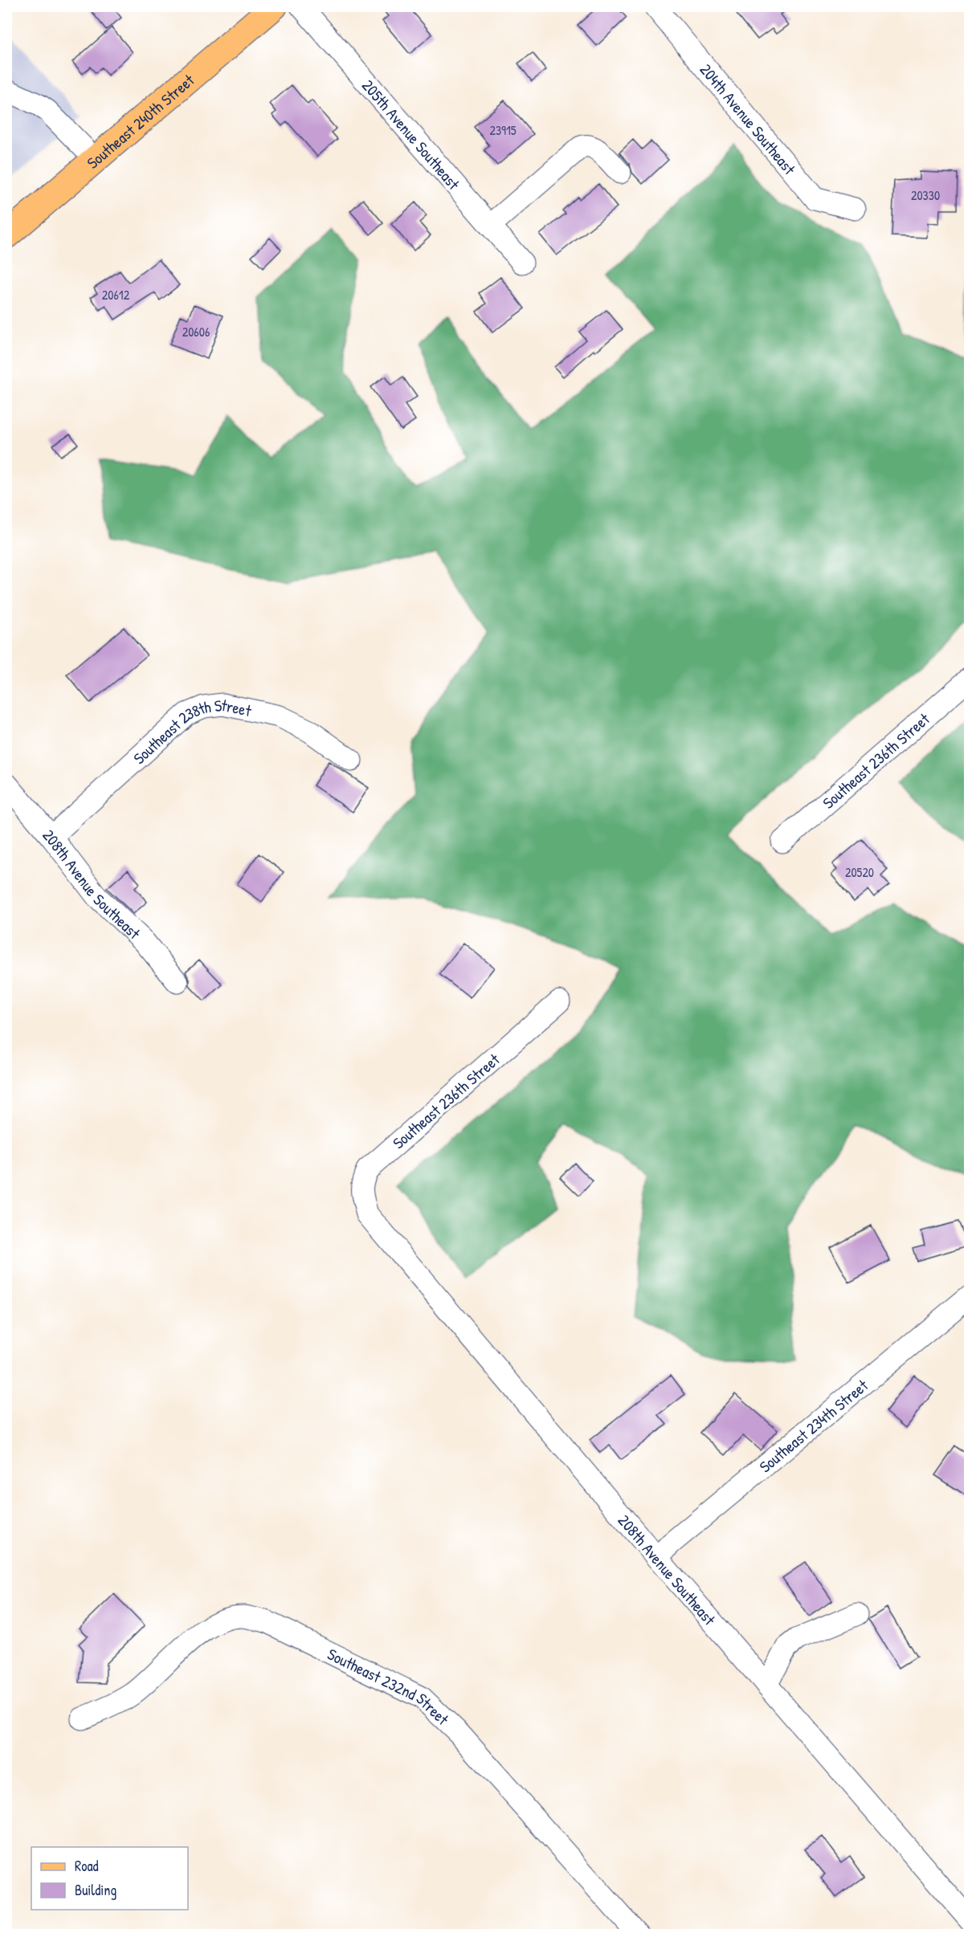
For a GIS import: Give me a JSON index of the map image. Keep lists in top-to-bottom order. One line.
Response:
{"streets":{"main road":["Southeast 240th Street"],"street":["204th Avenue Southeast","205th Avenue Southeast","Southeast 238th Street","Southeast 236th Street","208th Avenue Southeast","Southeast 234th Street","Southeast 232nd Street"]},"crossings":[["Southeast 238th Street","208th Avenue Southeast"],["Southeast 236th Street","208th Avenue Southeast"],["208th Avenue Southeast","Southeast 234th Street"]],"house_numbers":["23915","20330","20612","20606","20520"],"legend":["Road","Building"]}
